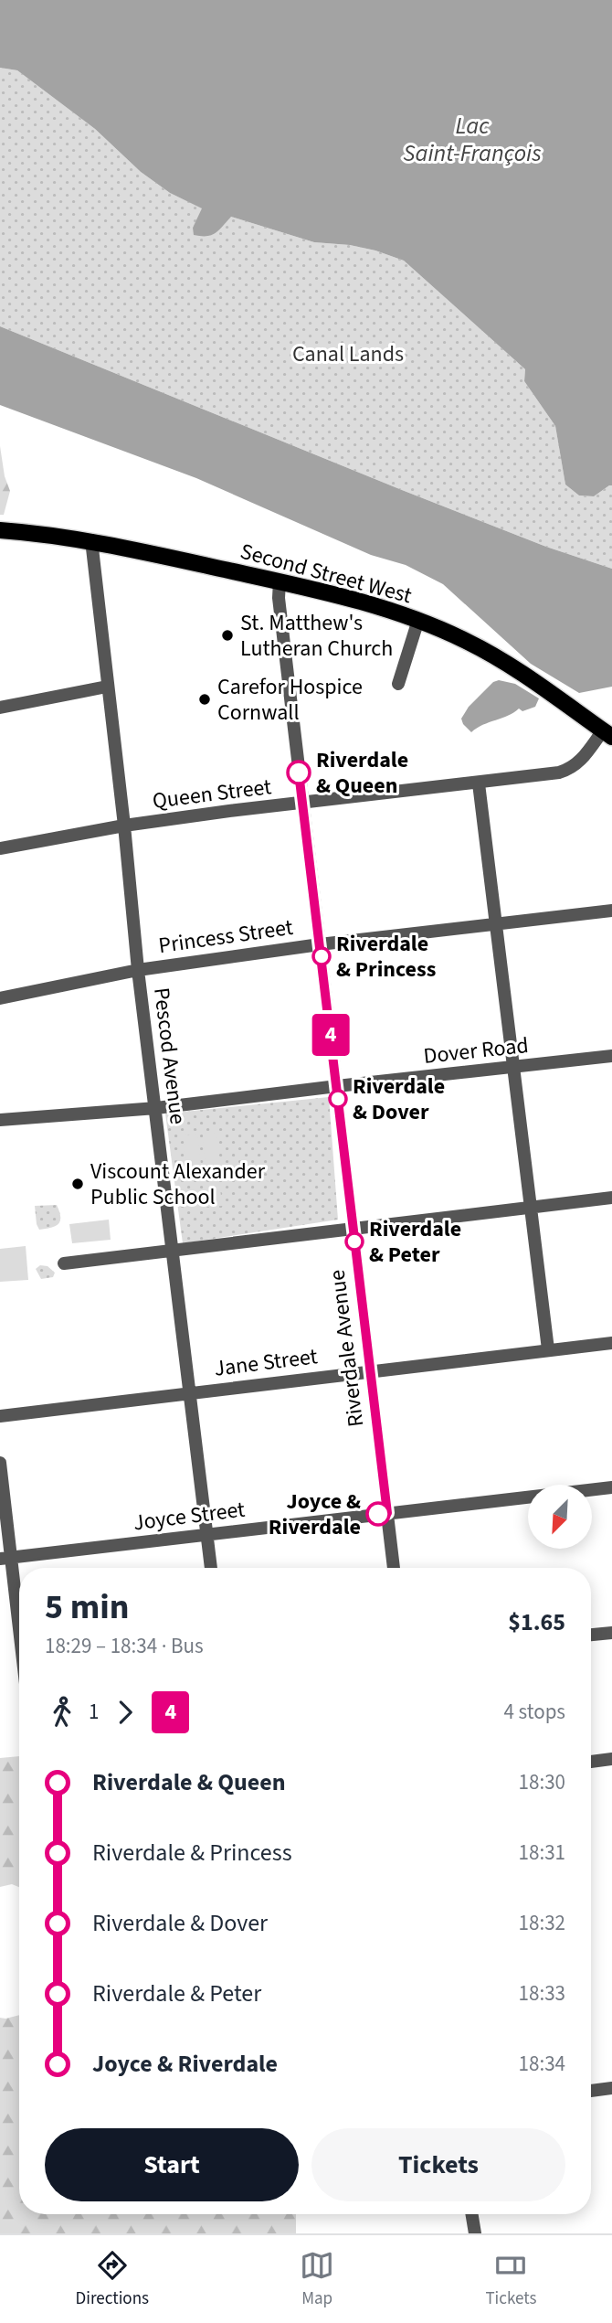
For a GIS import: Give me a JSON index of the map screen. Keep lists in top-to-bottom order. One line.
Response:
{"streets":{"main road":["Second Street West"],"street":["Queen Street","Princess Street","Dover Road","Pescod Avenue","Riverdale Avenue","Jane Street","Joyce Street"]},"crossings":[["Second Street West","Queen Street"],["Second Street West","Pescod Avenue"],["Second Street West","Riverdale Avenue"],["Queen Street","Pescod Avenue"],["Queen Street","Riverdale Avenue"],["Princess Street","Pescod Avenue"],["Princess Street","Riverdale Avenue"],["Dover Road","Pescod Avenue"],["Dover Road","Riverdale Avenue"],["Pescod Avenue","Jane Street"],["Pescod Avenue","Joyce Street"],["Riverdale Avenue","Jane Street"],["Riverdale Avenue","Joyce Street"]],"water":["Lac Saint-François"],"parks":["Canal Lands"],"places":["St. Matthew's Lutheran Church","Carefor Hospice Cornwall","Riverdale & Queen","Riverdale & Princess","Riverdale & Dover","Viscount Alexander Public School","Riverdale & Peter","Joyce & Riverdale"],"lines":["bus line 4"],"north":"bottom left","page":{"on_map":"4","heading":["5 min","18:29 – 18:34 · Bus","$1.65"],"legs":["1","4","4 stops"],"list":[{"name":"Riverdale & Queen","value":"18:30"},{"name":"Riverdale & Princess","value":"18:31"},{"name":"Riverdale & Dover","value":"18:32"},{"name":"Riverdale & Peter","value":"18:33"},{"name":"Joyce & Riverdale","value":"18:34"}],"buttons":["Start","Tickets"],"tabs":["Directions","Map","Tickets"]}}
